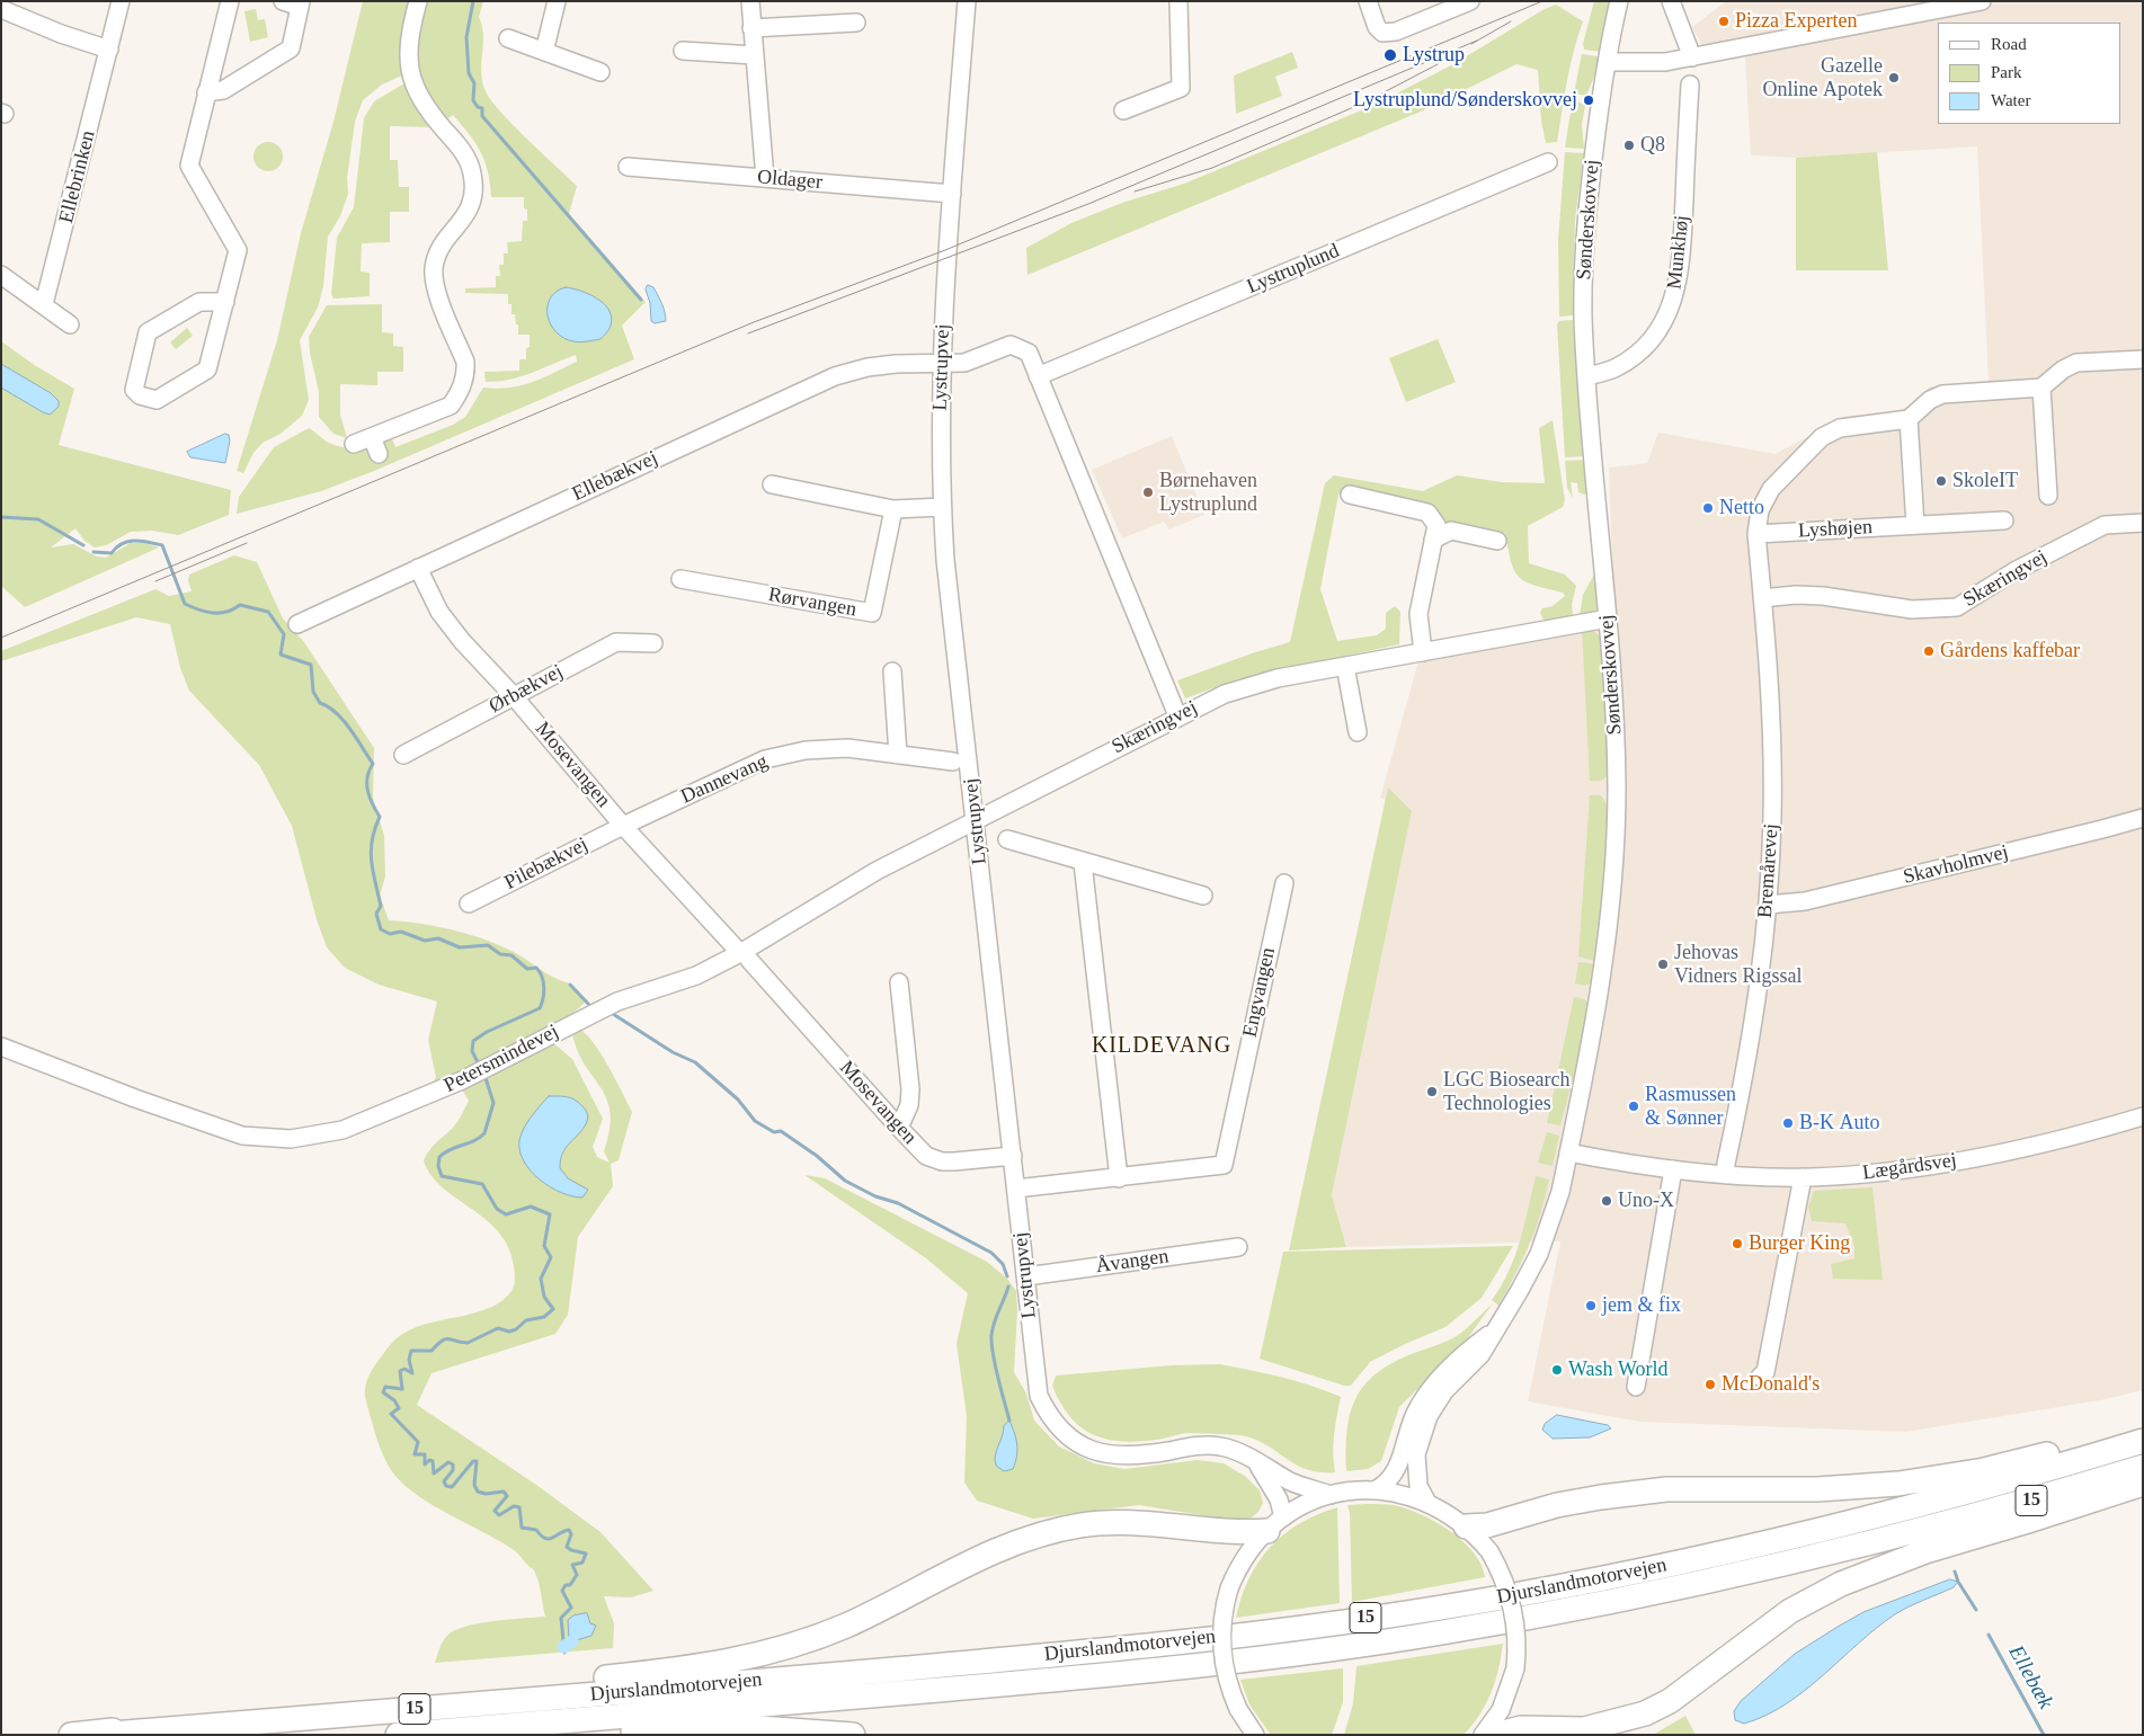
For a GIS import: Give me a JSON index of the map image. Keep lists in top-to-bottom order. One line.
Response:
{"streets":{"highway":["15","Djurslandmotorvejen"],"street":["Ellebrinken","Oldager","Sønderskovvej","Munkhøj","Lystruplund","Lystrupvej","Ellebækvej","Lyshøjen","Skæringvej","Rørvangen","Ørbækvej","Mosevangen","Dannevang","Pilebækvej","Skavholmvej","Bremårevej","Engvangen","Petersmindevej","Lægårdsvej","Åvangen"]},"crossings":[["Oldager","Lystrupvej"],["Sønderskovvej","Munkhøj"],["Sønderskovvej","Skæringvej"],["Sønderskovvej","Lægårdsvej"],["Lystrupvej","Ellebækvej"],["Lystrupvej","Skæringvej"],["Lystrupvej","Mosevangen"],["Lystrupvej","Engvangen"],["Lystrupvej","Petersmindevej"],["Lystrupvej","Åvangen"],["Ellebækvej","Mosevangen"],["Skæringvej","Bremårevej"],["Skæringvej","Petersmindevej"],["Ørbækvej","Mosevangen"],["Mosevangen","Dannevang"],["Mosevangen","Pilebækvej"],["Mosevangen","Petersmindevej"],["Dannevang","Pilebækvej"],["Skavholmvej","Bremårevej"],["Bremårevej","Lægårdsvej"]],"districts":["KILDEVANG"],"water":["Ellebæk"],"places":["Pizza Experten","Lystrup","Gazelle Online Apotek","Lystruplund/Sønderskovvej","Q8","SkoleIT","Børnehaven Lystruplund","Netto","Gårdens kaffebar","Jehovas Vidners Rigssal","LGC Biosearch Technologies","Rasmussen & Sønner","B-K Auto","Uno-X","Burger King","jem & fix","Wash World","McDonald's"],"legend":["Road","Park","Water"]}
